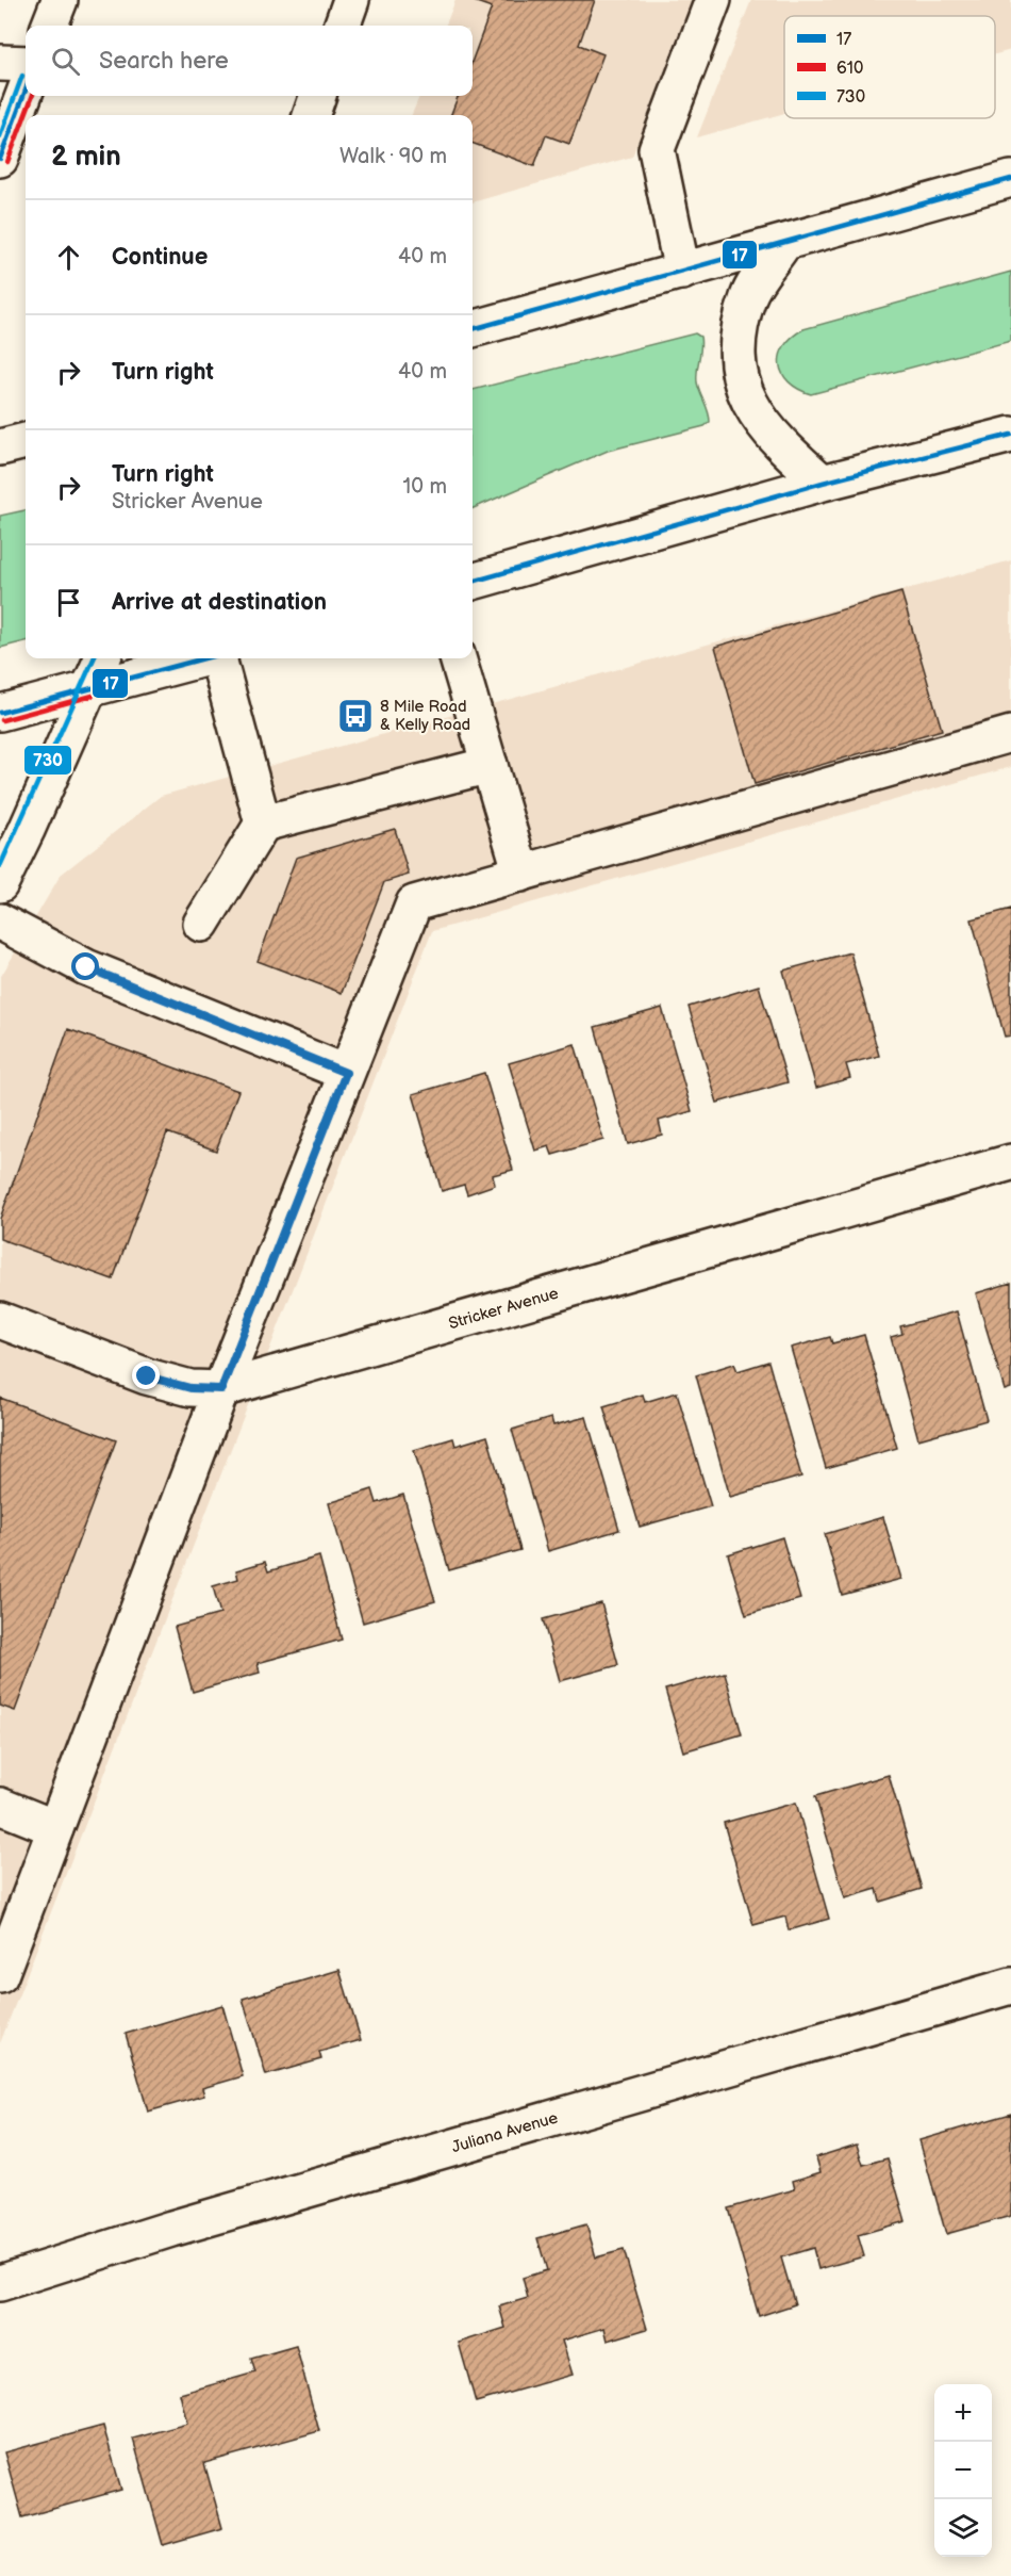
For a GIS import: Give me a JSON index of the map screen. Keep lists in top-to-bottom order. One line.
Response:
{"streets":{"main road":["Stricker Avenue","Juliana Avenue"]},"places":{"bus stop":["8 Mile Road & Kelly Road"]},"lines":["transit line 730","transit line 17","transit line 610"],"legend":["17","610","730"],"page":{"search":"Search here","heading":["2 min","Walk · 90 m"],"list":[["Continue","40 m"],["Turn right","40 m"],["Turn right","Stricker Avenue","10 m"],"Arrive at destination"],"map_buttons":["+","−"]}}
